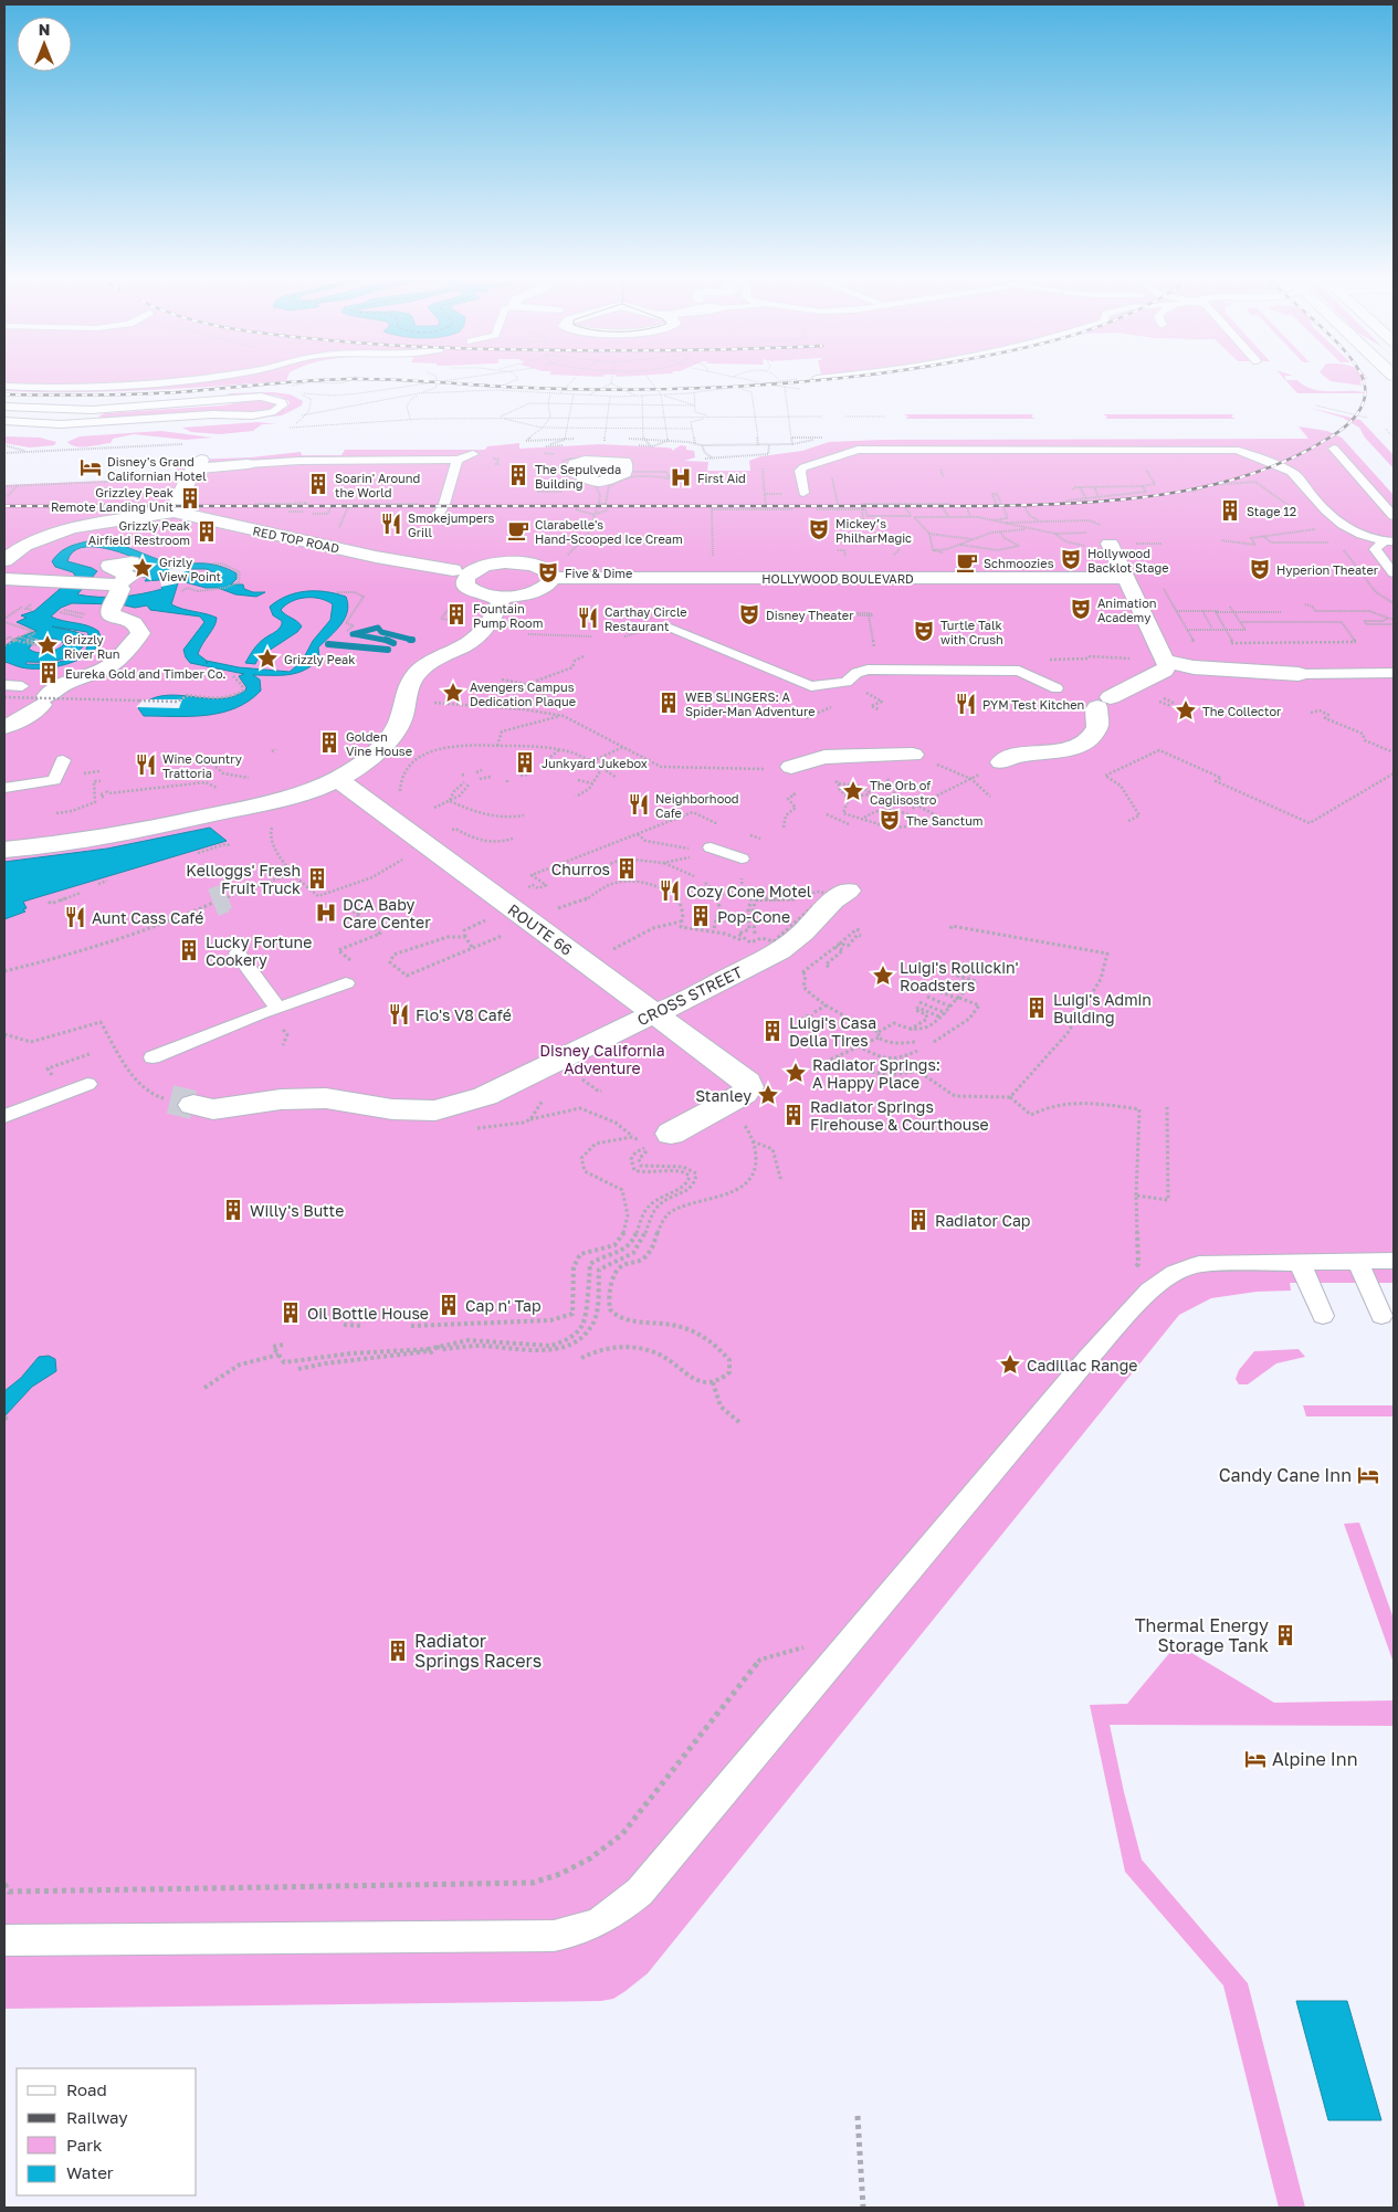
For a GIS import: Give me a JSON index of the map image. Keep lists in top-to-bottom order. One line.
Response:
{"streets":{"street":["RED TOP ROAD","HOLLYWOOD BOULEVARD","ROUTE 66","CROSS STREET"]},"crossings":[["ROUTE 66","CROSS STREET"]],"parks":["Disney California Adventure"],"places":{"hotel":["Disney's Grand Californian Hotel","Candy Cane Inn","Alpine Inn"],"building":["The Sepulveda Building","Soarin' Around the World","Grizzley Peak Remote Landing Unit","Stage 12","Grizzly Peak Airfield Restroom","Fountain Pump Room","Eureka Gold and Timber Co.","WEB SLINGERS: A Spider-Man Adventure","Golden Vine House","Junkyard Jukebox","Churros","Kelloggs' Fresh Fruit Truck","Pop-Cone","Lucky Fortune Cookery","Luigi's Admin Building","Luigi's Casa Della Tires","Radiator Springs Firehouse & Courthouse","Willy's Butte","Radiator Cap","Cap n' Tap","Oil Bottle House","Thermal Energy Storage Tank","Radiator Springs Racers"],"hospital":["First Aid","DCA Baby Care Center"],"restaurant":["Smokejumpers Grill","Carthay Circle Restaurant","PYM Test Kitchen","Wine Country Trattoria","Neighborhood Cafe","Cozy Cone Motel","Aunt Cass Café","Flo's V8 Café"],"theatre":["Mickey’s PhilharMagic","Hollywood Backlot Stage","Hyperion Theater","Five & Dime","Animation Academy","Disney Theater","Turtle Talk with Crush","The Sanctum"],"cafe":["Clarabelle's Hand-Scooped Ice Cream","Schmoozies"],"place":["Grizly View Point","Grizzly River Run","Grizzly Peak","Avengers Campus Dedication Plaque","The Collector","The Orb of Caglisostro","Luigi's Rollickin' Roadsters","Radiator Springs: A Happy Place","Stanley","Cadillac Range"]},"legend":["Road","Railway","Park","Water"],"north":"top"}
